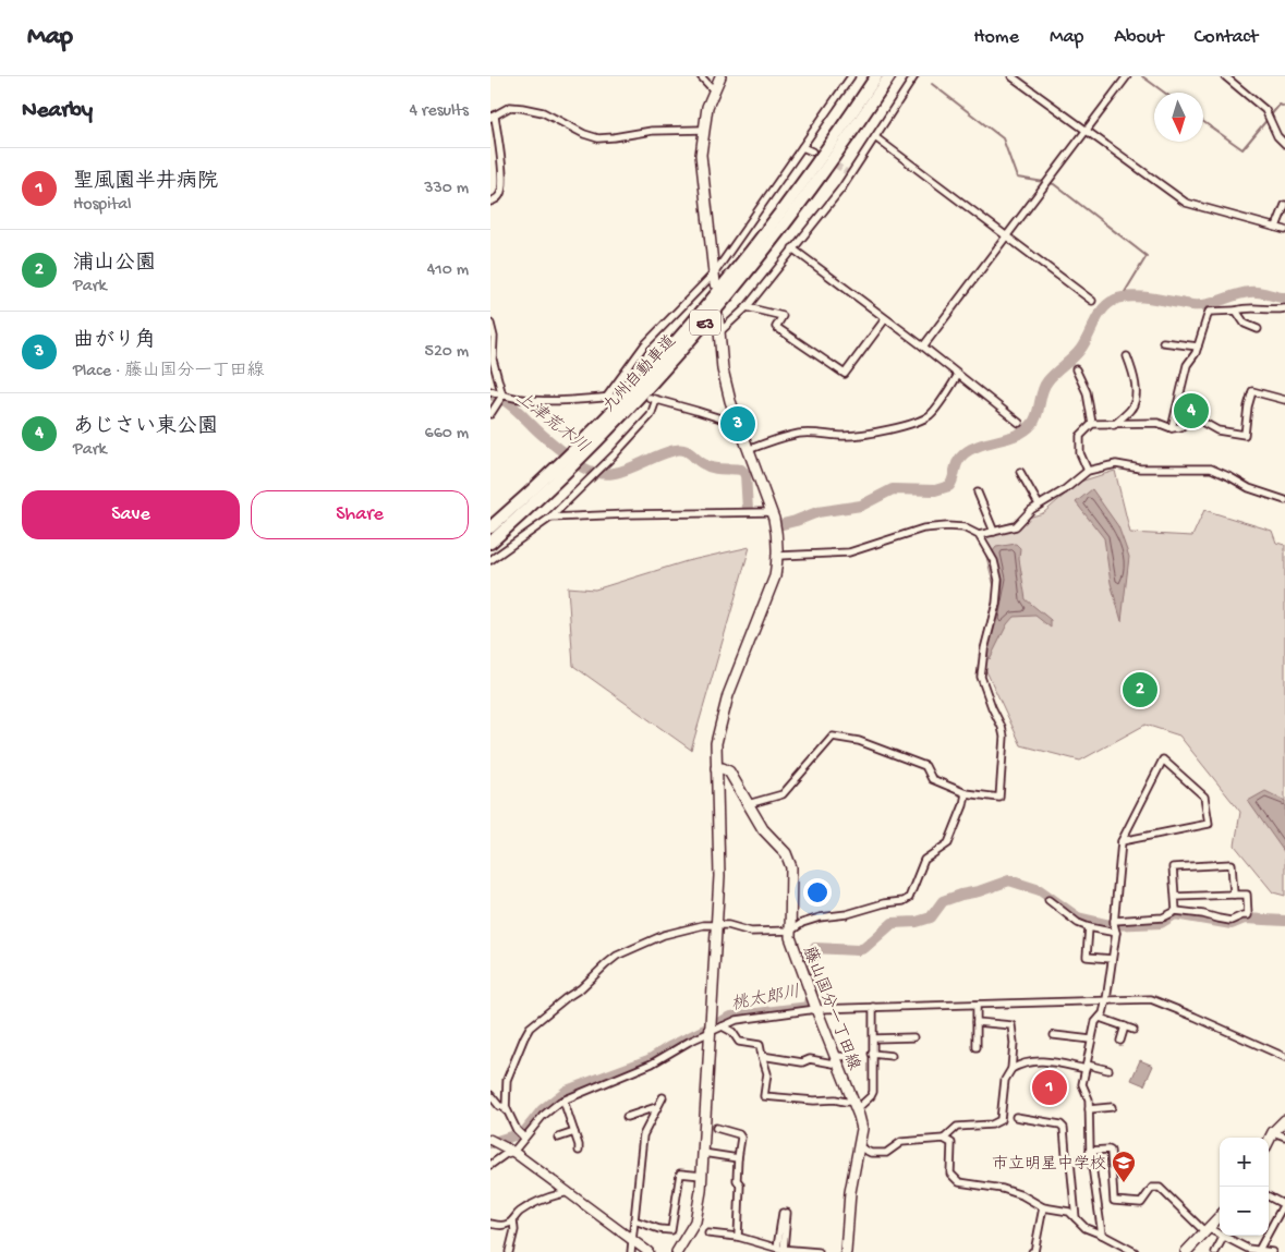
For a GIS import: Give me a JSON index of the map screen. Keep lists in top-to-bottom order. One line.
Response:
{"streets":{"highway":["E3","九州自動車道"],"main road":["藤山国分一丁田線"]},"water":["上津荒木川","桃太郎川"],"places":{"school or university":["市立明星中学校"]},"north":"bottom","page":{"header":"Map","nav":["Home","Map","About","Contact"],"heading":["Nearby","4 results"],"list":[{"mark":"1","name":"聖風園半井病院","note":"Hospital","value":"330 m"},{"mark":"2","name":"浦山公園","note":"Park","value":"410 m"},{"mark":"3","name":"曲がり角","note":"Place · 藤山国分一丁田線","value":"520 m"},{"mark":"4","name":"あじさい東公園","note":"Park","value":"660 m"}],"pins":["4","3","2","1"],"buttons":["Save","Share"],"map_buttons":["+","−"]}}
